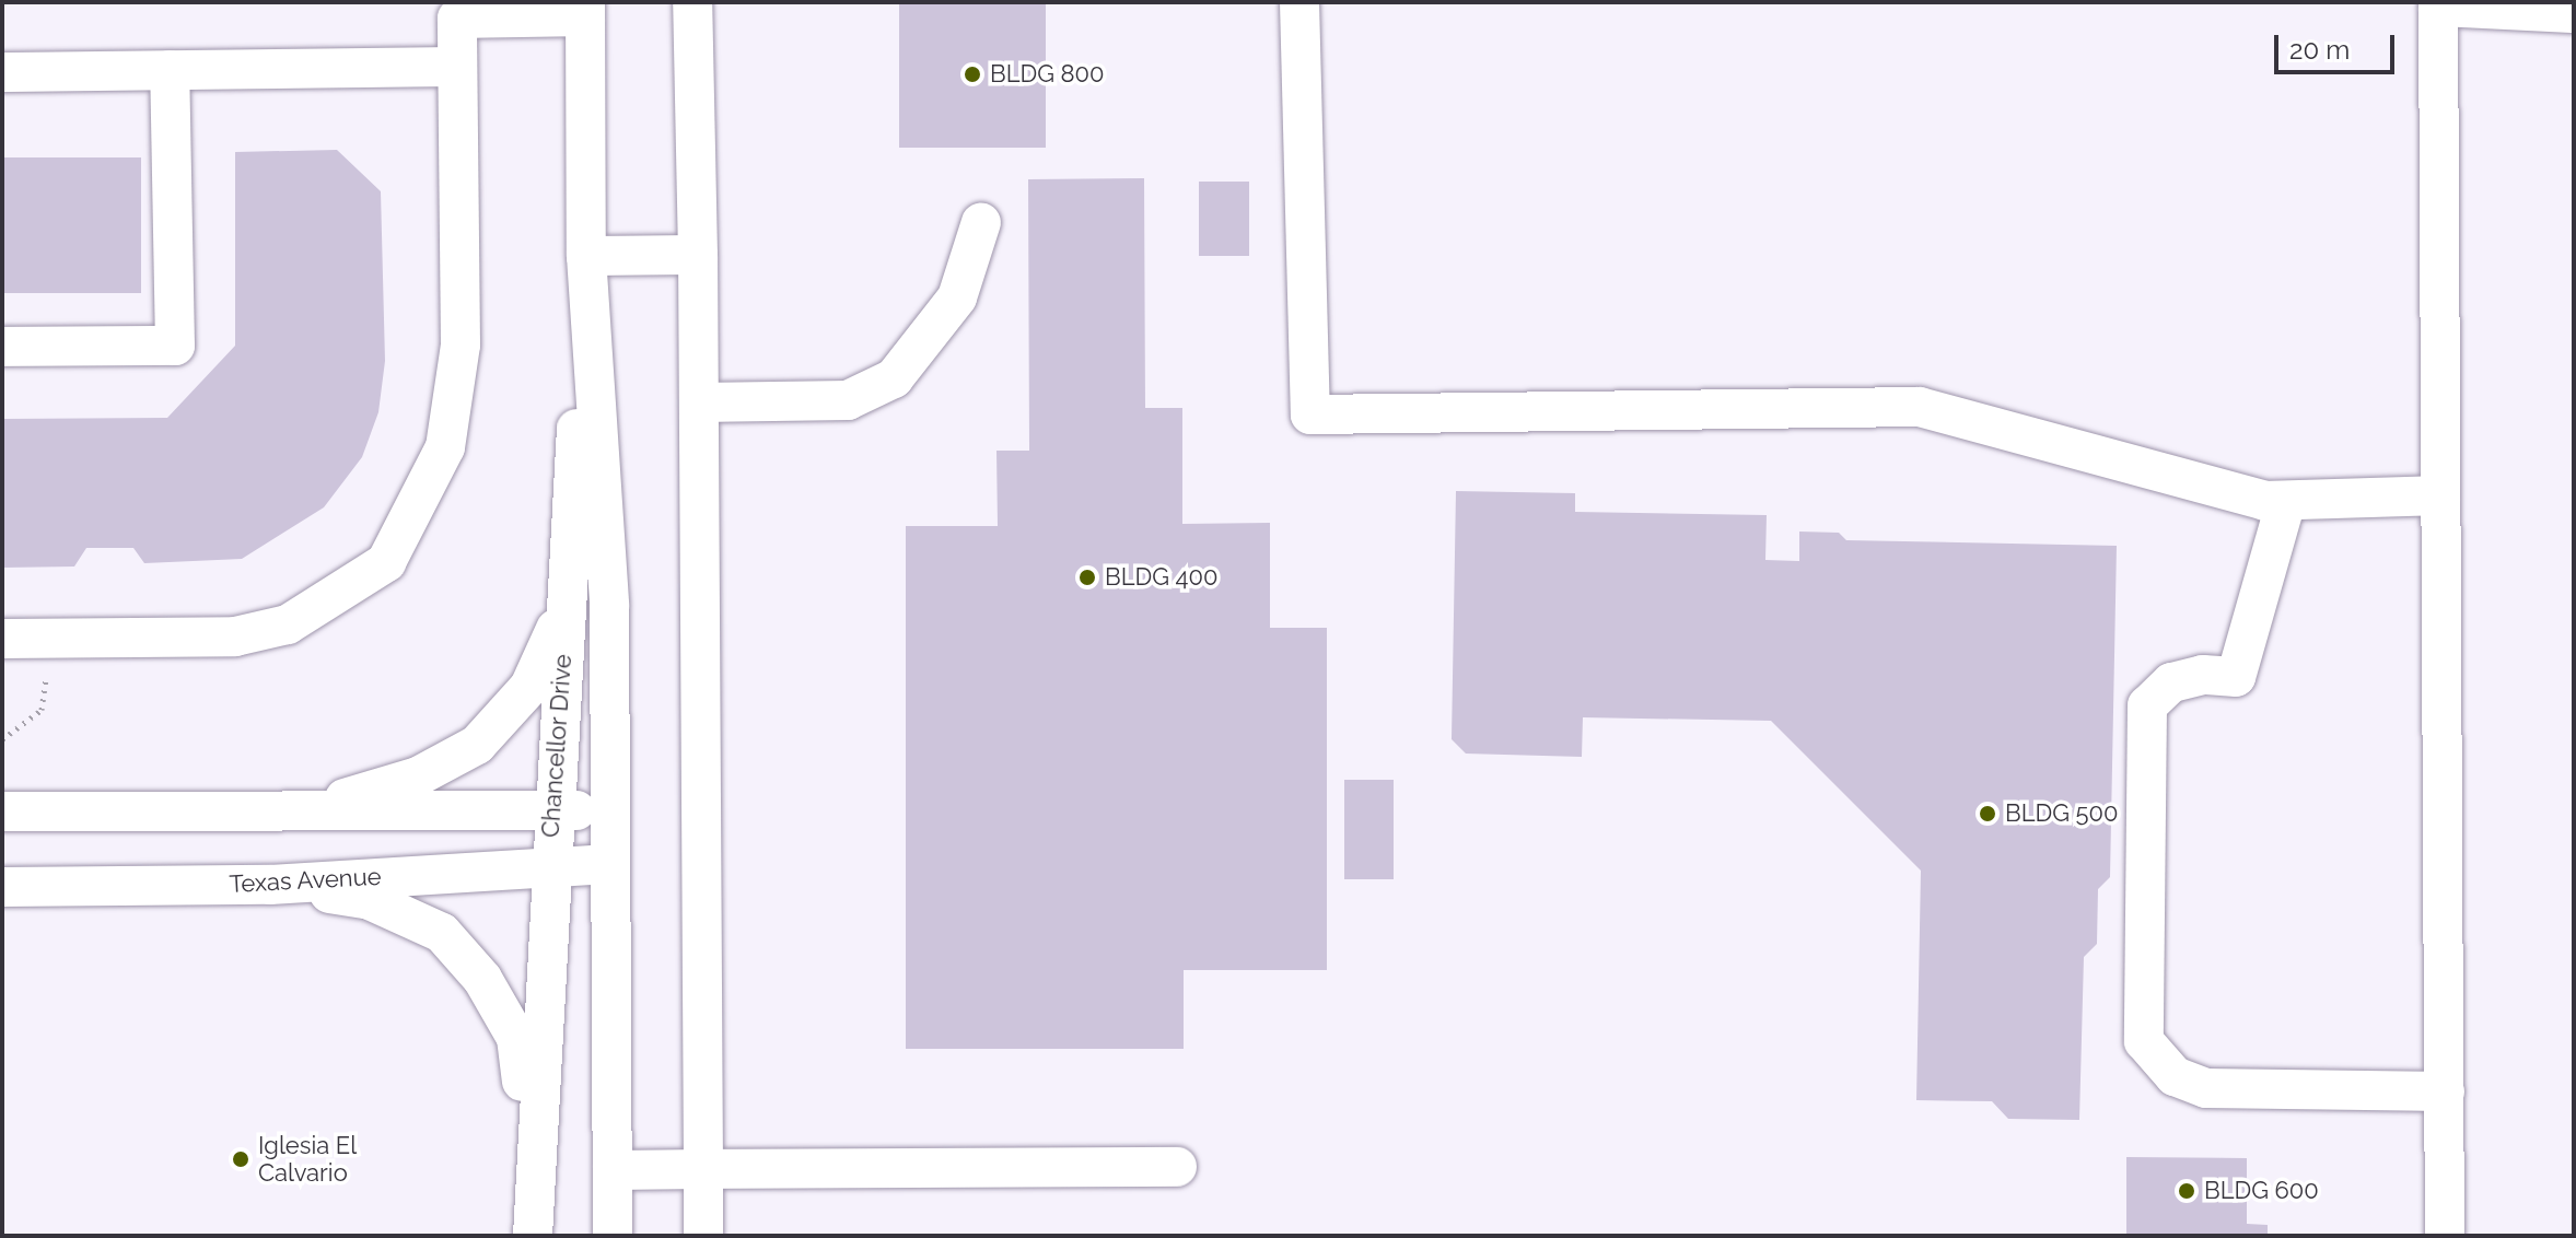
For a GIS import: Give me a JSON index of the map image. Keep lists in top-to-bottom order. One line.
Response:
{"streets":{"street":["Chancellor Drive","Texas Avenue"]},"crossings":[["Chancellor Drive","Texas Avenue"]],"places":["BLDG 800","BLDG 400","BLDG 500","Iglesia El Calvario","BLDG 600"],"scale_bar":"20 m"}
